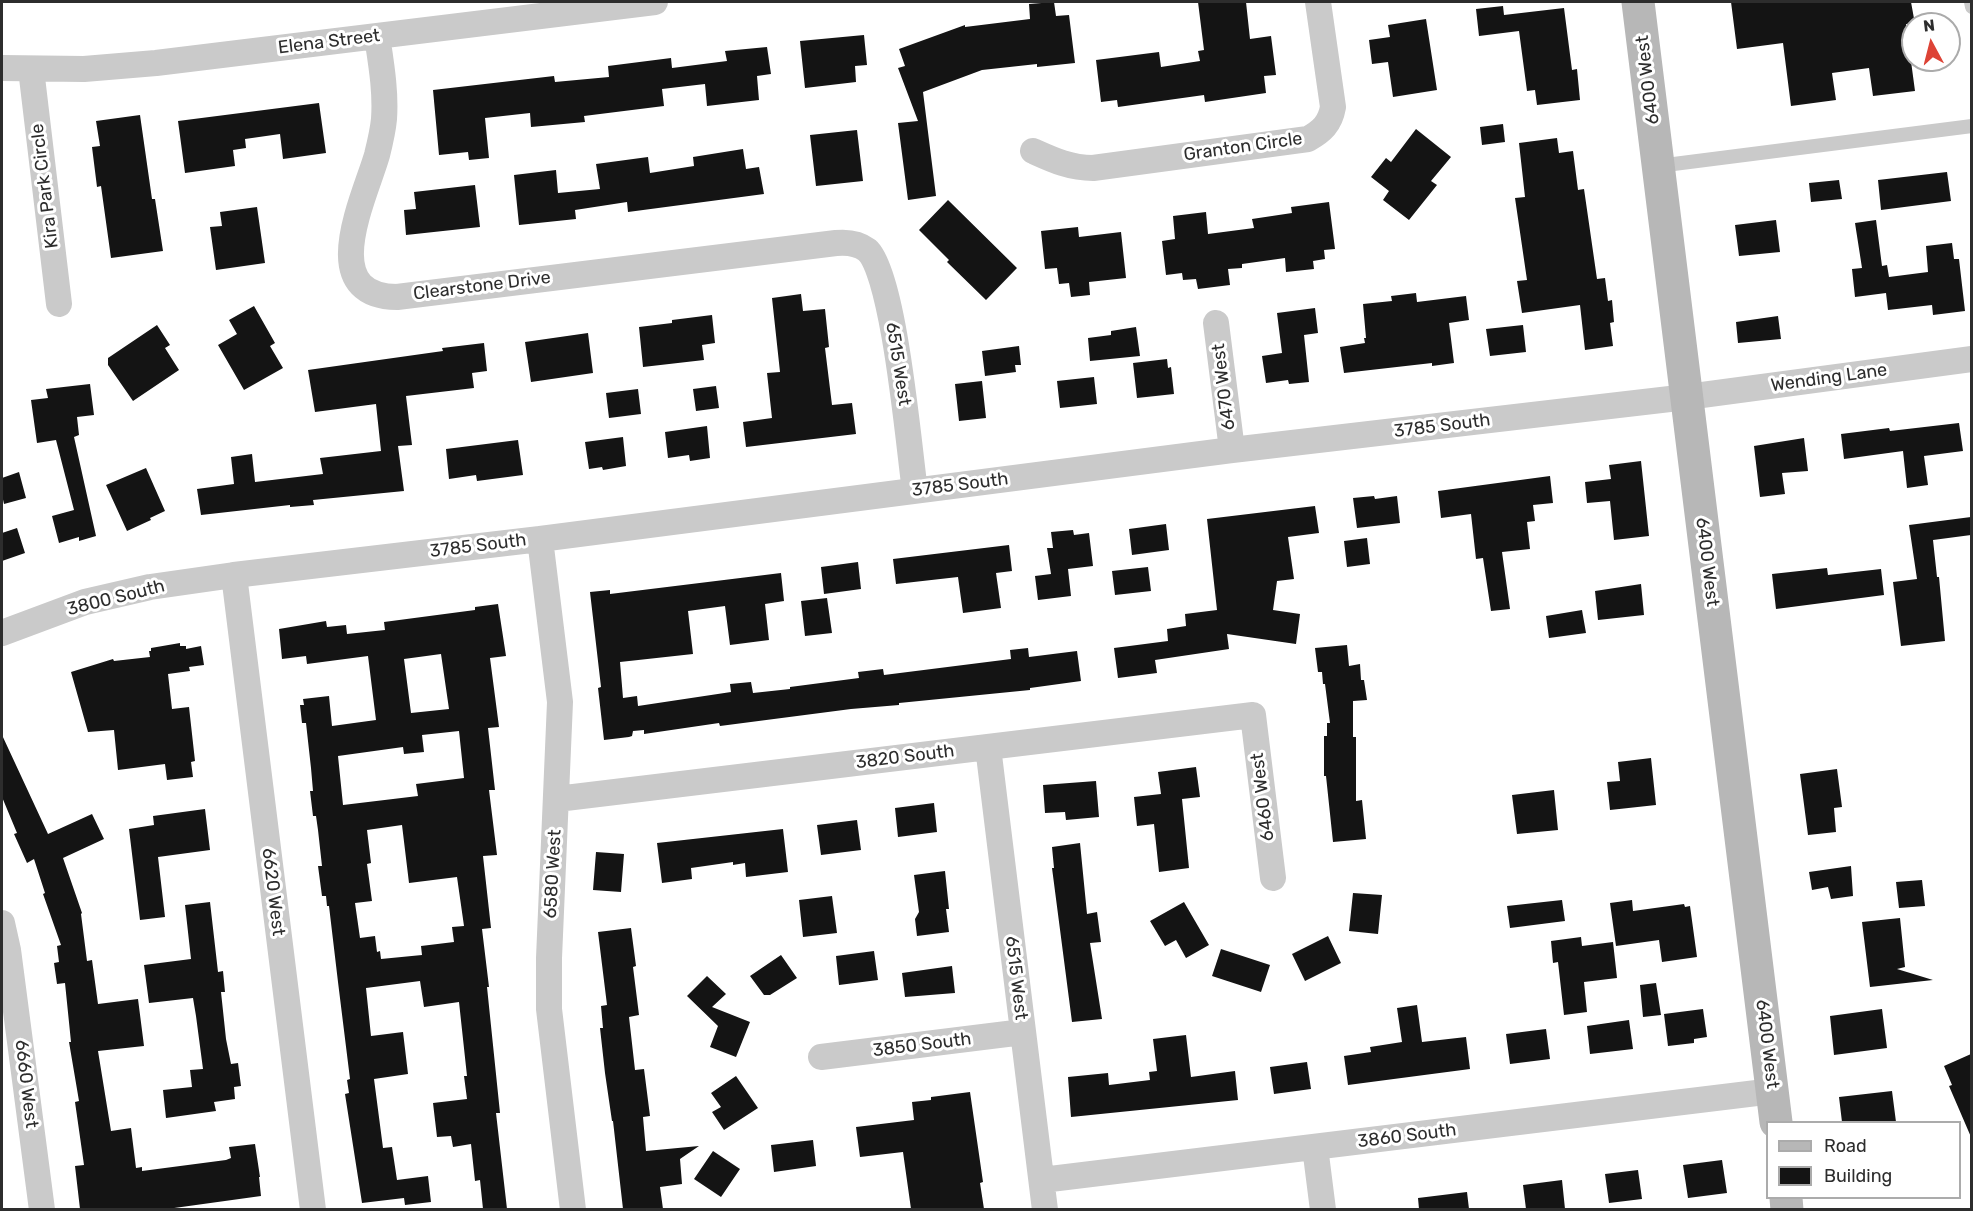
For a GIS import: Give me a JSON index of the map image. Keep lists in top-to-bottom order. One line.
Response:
{"streets":{"street":["Elena Street","6400 West","Granton Circle","Kira Park Circle","Clearstone Drive","6515 West","Wending Lane","6470 West","3785 South","3800 South","3820 South","6460 West","6580 West","6620 West","3850 South","6660 West","3860 South"]},"crossings":[["Elena Street","Kira Park Circle"],["Elena Street","Clearstone Drive"],["6400 West","Wending Lane"],["6400 West","3785 South"],["6400 West","3860 South"],["Clearstone Drive","6515 West"],["6515 West","3785 South"],["6515 West","3820 South"],["6515 West","3850 South"],["6515 West","3860 South"],["Wending Lane","3785 South"],["6470 West","3785 South"],["3785 South","3800 South"],["3785 South","6580 West"],["3785 South","6620 West"],["3800 South","6620 West"],["3820 South","6460 West"],["3820 South","6580 West"]],"legend":["Road","Building"],"north":"top"}
